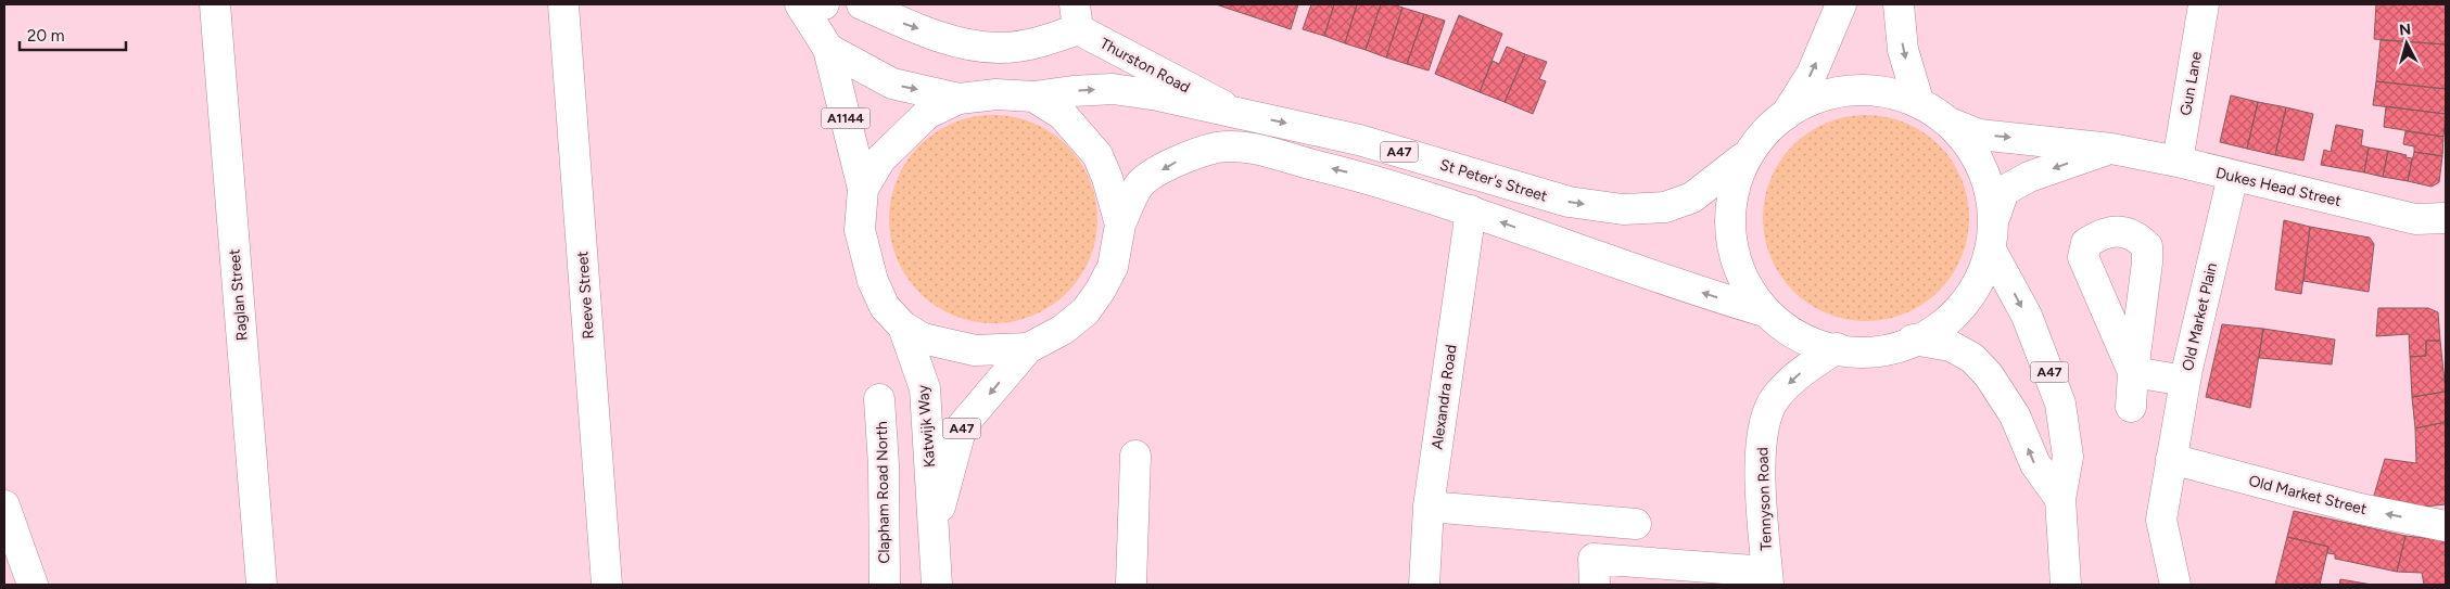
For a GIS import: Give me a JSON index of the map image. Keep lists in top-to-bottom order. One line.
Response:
{"streets":{"main road":["Thurston Road","Gun Lane","A1144","A47","St Peter's Street","Dukes Head Street","Raglan Street","Reeve Street","Old Market Plain","Alexandra Road","Katwijk Way","Clapham Road North","Old Market Street","Tennyson Road"]},"crossings":[["Thurston Road","St Peter's Street"],["Gun Lane","Dukes Head Street"],["A47","Alexandra Road"],["Dukes Head Street","Old Market Plain"],["Old Market Plain","Old Market Street"]],"one_way":["Old Market Street","Tennyson Road"],"scale_bar":"20 m","north":"top"}
